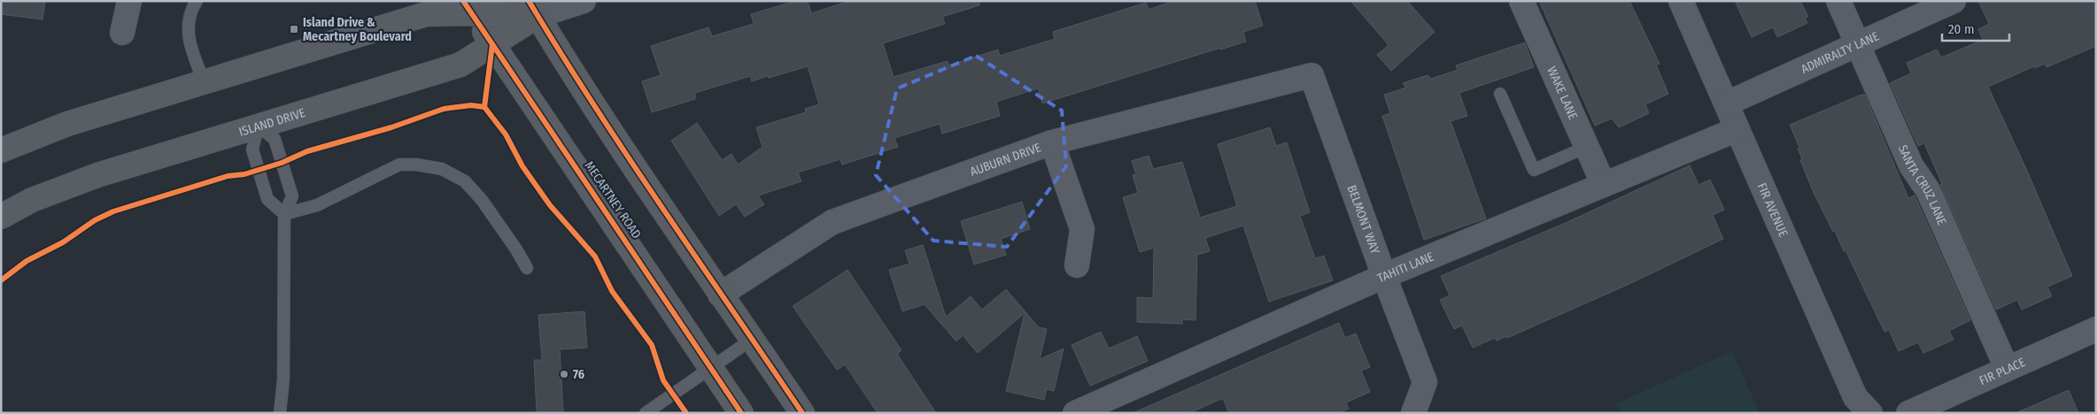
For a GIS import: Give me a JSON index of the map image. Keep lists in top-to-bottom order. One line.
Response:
{"streets":{"main road":["ISLAND DRIVE","MECARTNEY ROAD"],"street":["ADMIRALTY LANE","WAKE LANE","AUBURN DRIVE","SANTA CRUZ LANE","FIR AVENUE","BELMONT WAY","TAHITI LANE","FIR PLACE"]},"crossings":[["ADMIRALTY LANE","SANTA CRUZ LANE"],["ADMIRALTY LANE","FIR AVENUE"],["WAKE LANE","TAHITI LANE"],["ISLAND DRIVE","MECARTNEY ROAD"],["AUBURN DRIVE","BELMONT WAY"],["SANTA CRUZ LANE","FIR PLACE"],["FIR AVENUE","TAHITI LANE"],["BELMONT WAY","TAHITI LANE"]],"places":{"transit":["Island Drive & Mecartney Boulevard"],"other":["76"]},"scale_bar":"20 m"}
